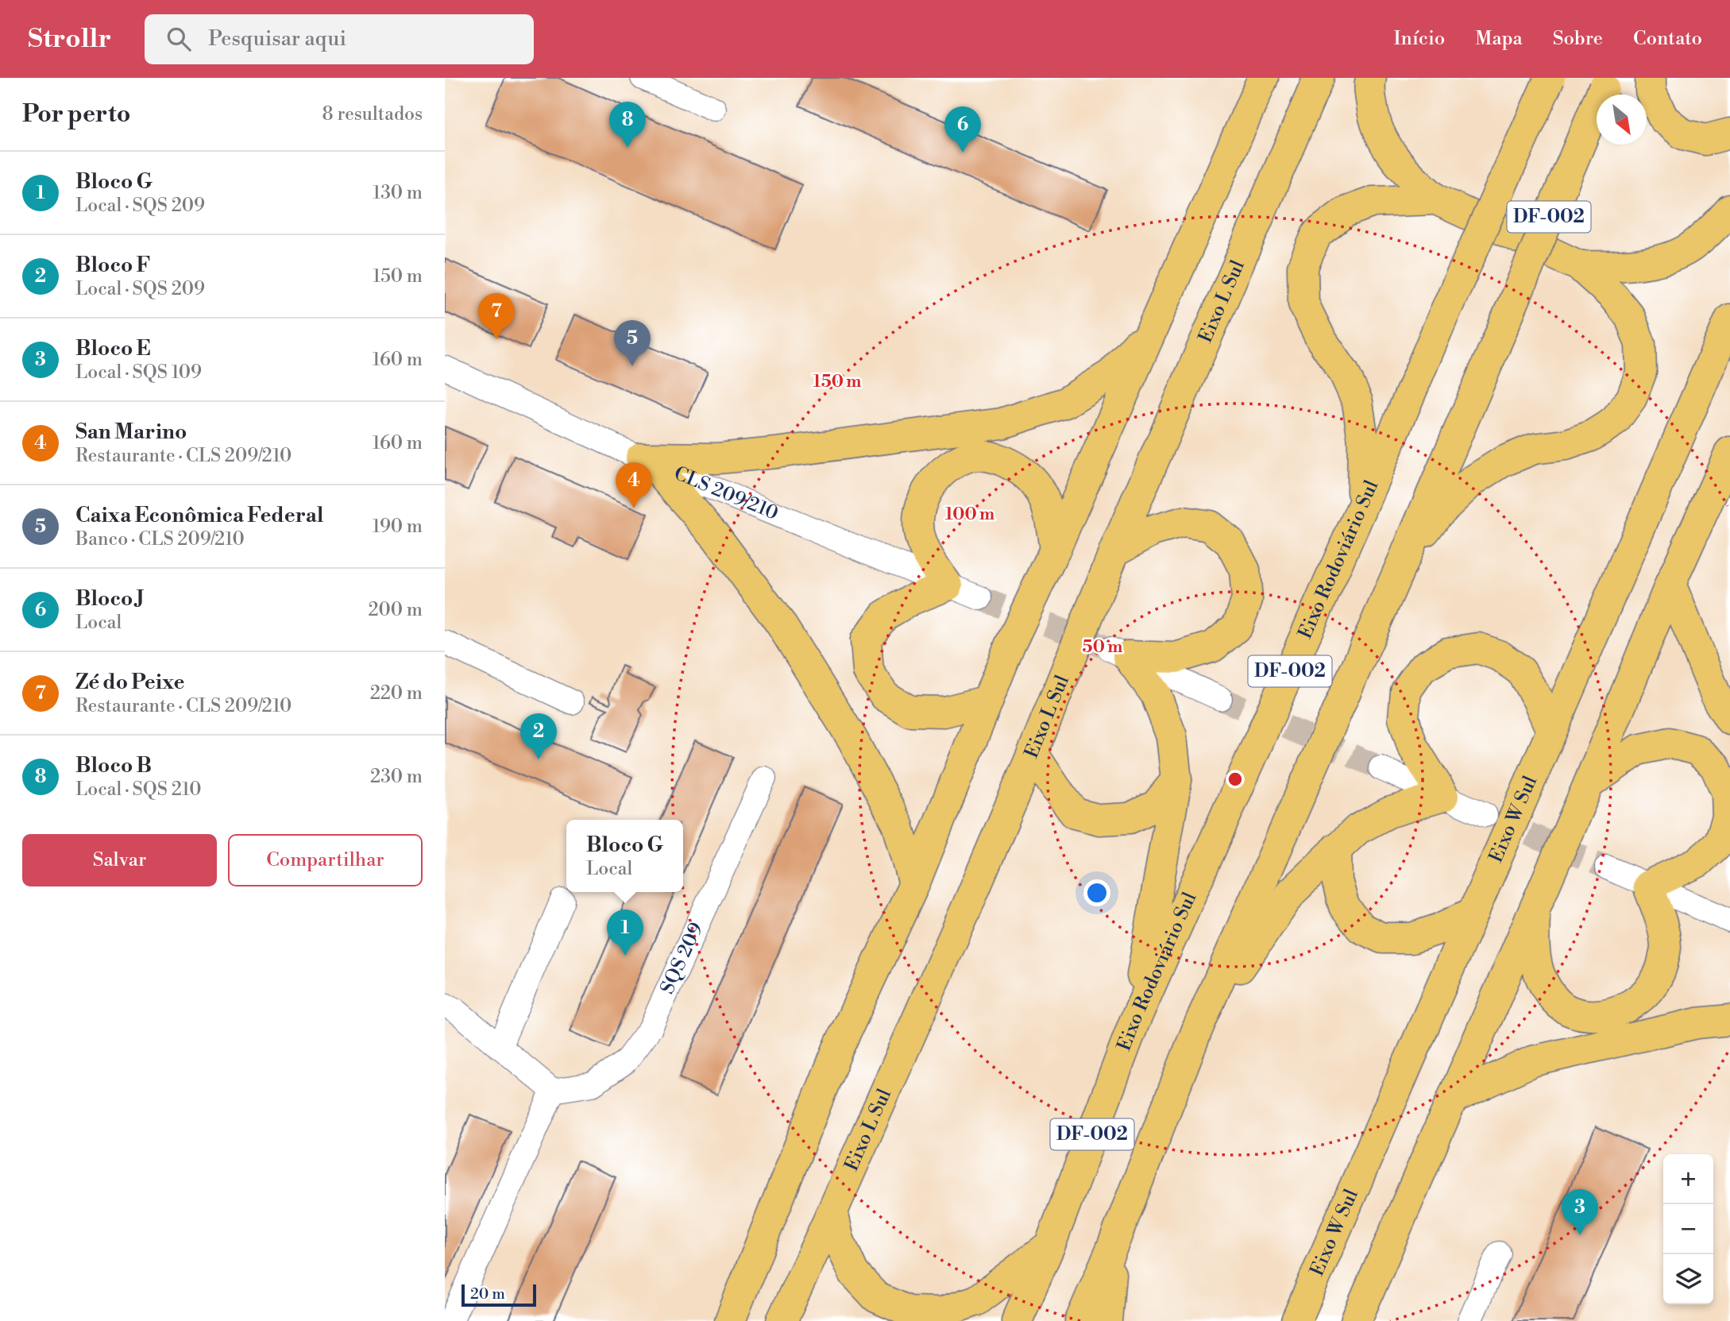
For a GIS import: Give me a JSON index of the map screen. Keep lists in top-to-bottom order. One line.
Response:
{"streets":{"main road":["DF-002","Eixo L Sul","Eixo Rodoviário Sul","Eixo W Sul"],"street":["CLS 209/210","SQS 209"]},"scale_bar":"20 m","north":"bottom right","page":{"header":"Strollr","search":"Pesquisar aqui","nav":["Início","Mapa","Sobre","Contato"],"heading":["Por perto","8 resultados"],"pins":["8","6","7","5","4","2","1","3"],"list":[{"mark":"1","name":"Bloco G","note":"Local · SQS 209","value":"130 m"},{"mark":"2","name":"Bloco F","note":"Local · SQS 209","value":"150 m"},{"mark":"3","name":"Bloco E","note":"Local · SQS 109","value":"160 m"},{"mark":"4","name":"San Marino","note":"Restaurante · CLS 209/210","value":"160 m"},{"mark":"5","name":"Caixa Econômica Federal","note":"Banco · CLS 209/210","value":"190 m"},{"mark":"6","name":"Bloco J","note":"Local","value":"200 m"},{"mark":"7","name":"Zé do Peixe","note":"Restaurante · CLS 209/210","value":"220 m"},{"mark":"8","name":"Bloco B","note":"Local · SQS 210","value":"230 m"}],"buttons":["Salvar","Compartilhar"],"popup":["Bloco G","Local"],"map_buttons":["+","−"],"scale":"20 m"},"rings":["150 m","100 m","50 m"]}
